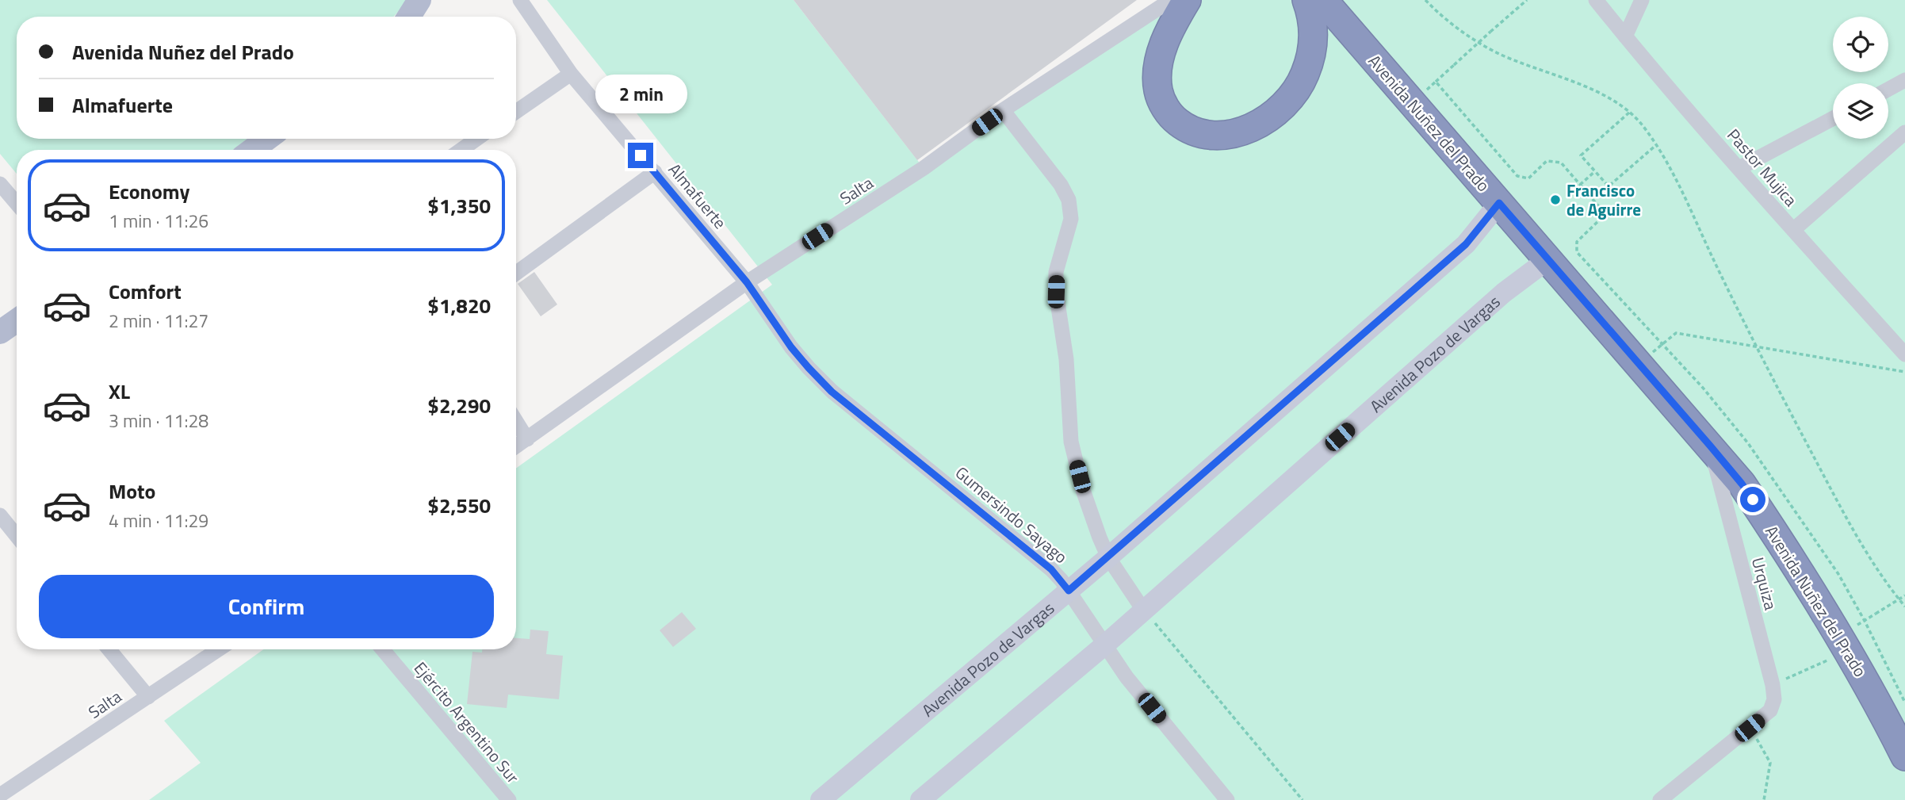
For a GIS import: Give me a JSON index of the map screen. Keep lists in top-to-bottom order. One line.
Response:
{"streets":{"highway":["Avenida Nuñez del Prado"],"main road":["Avenida Pozo de Vargas"],"street":["Pastor Mujica","Salta","Almafuerte","Gumersindo Sayago","Urquiza","Ejército Argentino Sur"]},"crossings":[["Avenida Nuñez del Prado","Avenida Pozo de Vargas"],["Avenida Nuñez del Prado","Urquiza"],["Salta","Almafuerte"],["Salta","Gumersindo Sayago"],["Almafuerte","Gumersindo Sayago"],["Avenida Pozo de Vargas","Gumersindo Sayago"]],"places":["Francisco de Aguirre"],"page":{"banner":["Avenida Nuñez del Prado","Almafuerte"],"bubble":"2 min","list":[{"name":"Economy","note":"1 min · 11:26","value":"$1,350"},{"name":"Comfort","note":"2 min · 11:27","value":"$1,820"},{"name":"XL","note":"3 min · 11:28","value":"$2,290"},{"name":"Moto","note":"4 min · 11:29","value":"$2,550"}],"buttons":"Confirm"}}
